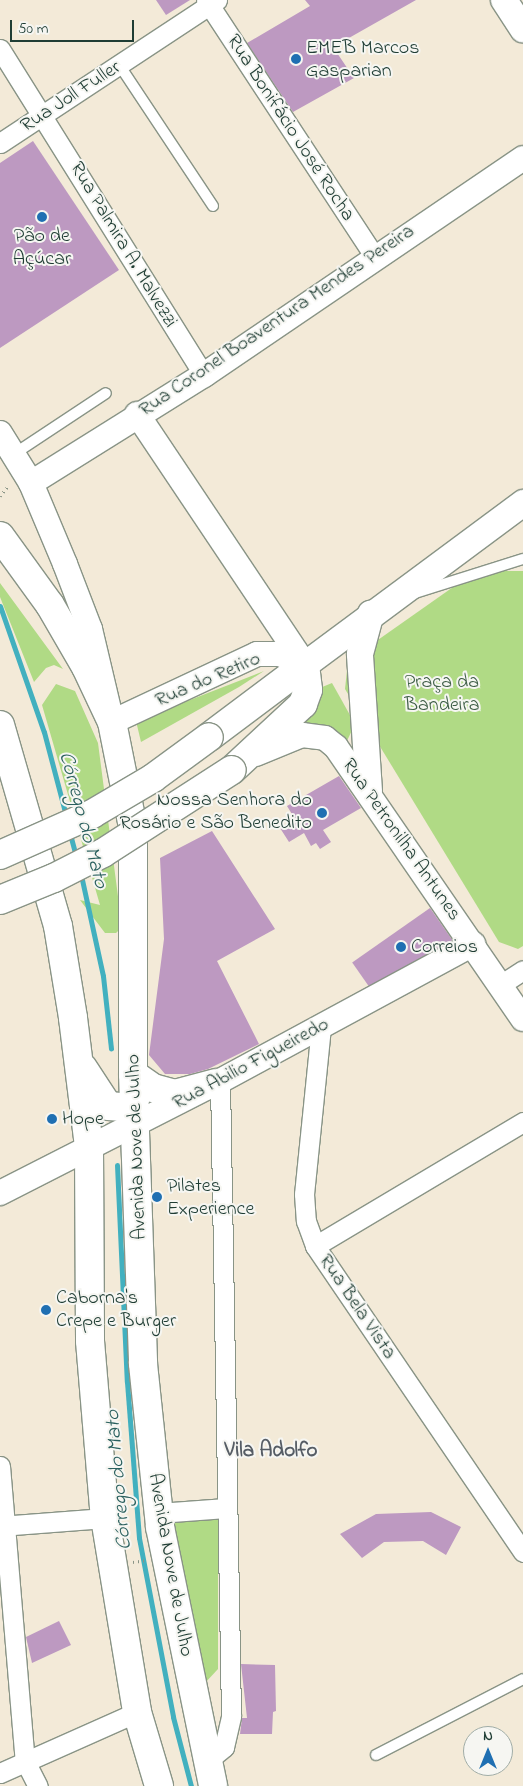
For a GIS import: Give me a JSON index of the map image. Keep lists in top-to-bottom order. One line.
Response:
{"streets":{"main road":["Avenida Nove de Julho"],"street":["Rua Joll Fuller","Rua Bonifácio José Rocha","Rua Palmira A. Malvezzi","Rua Coronel Boaventura Mendes Pereira","Rua do Retiro","Rua Petronilha Antunes","Rua Abilio Figueiredo","Rua Bela Vista"]},"crossings":[["Rua Joll Fuller","Rua Bonifácio José Rocha"],["Rua Joll Fuller","Rua Palmira A. Malvezzi"],["Rua Bonifácio José Rocha","Rua Coronel Boaventura Mendes Pereira"],["Rua Palmira A. Malvezzi","Rua Coronel Boaventura Mendes Pereira"],["Rua do Retiro","Avenida Nove de Julho"],["Rua Petronilha Antunes","Rua Abilio Figueiredo"],["Rua Abilio Figueiredo","Avenida Nove de Julho"],["Rua Abilio Figueiredo","Rua Bela Vista"]],"districts":["Vila Adolfo"],"water":["Córrego do Mato"],"parks":["Praça da Bandeira"],"places":["EMEB Marcos Gasparian","Pão de Açúcar","Nossa Senhora do Rosário e São Benedito","Correios","Hope","Pilates Experience","Caborna's Crepe e Burger"],"scale_bar":"50 m","north":"top"}
